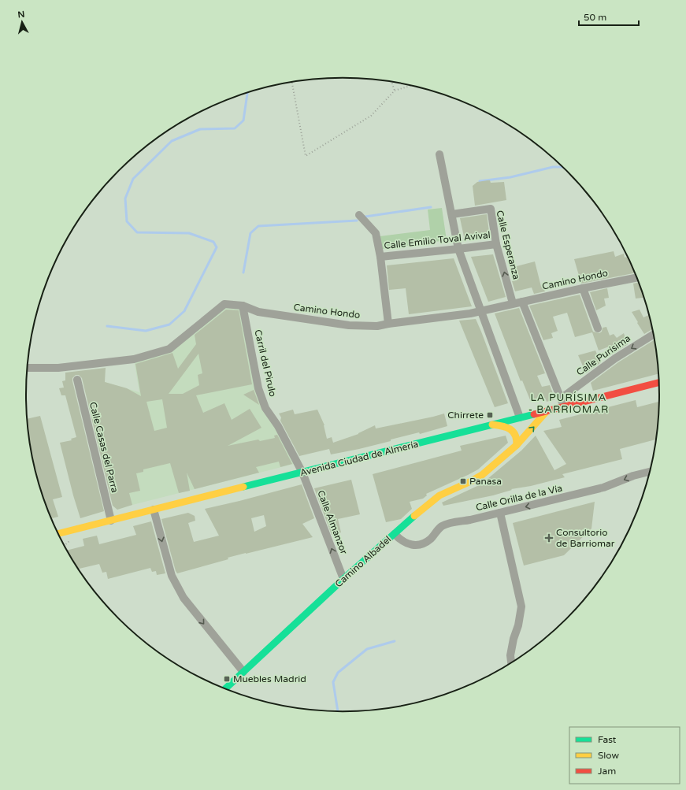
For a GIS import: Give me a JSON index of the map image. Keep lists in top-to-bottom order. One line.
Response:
{"streets":{"main road":["Avenida Ciudad de Almería","Camino Albadel"],"street":["Calle Emilio Toval Avival","Calle Esperanza","Camino Hondo","Calle Purísima","Carril del Pirulo","Calle Casas del Parra","Calle Orilla de la Vía","Calle Almanzor"]},"crossings":[["Calle Emilio Toval Avival","Calle Esperanza"],["Calle Esperanza","Camino Hondo"],["Camino Hondo","Carril del Pirulo"],["Carril del Pirulo","Avenida Ciudad de Almería"],["Carril del Pirulo","Calle Almanzor"],["Calle Casas del Parra","Avenida Ciudad de Almería"],["Avenida Ciudad de Almería","Calle Almanzor"],["Avenida Ciudad de Almería","Camino Albadel"],["Calle Orilla de la Vía","Camino Albadel"],["Calle Almanzor","Camino Albadel"]],"one_way":["Calle Purísima","Calle Orilla de la Vía","Calle Almanzor"],"districts":["LA PURÍSIMA - BARRIOMAR"],"places":{"transit":["Chirrete","Panasa","Muebles Madrid"],"health":["Consultorio de Barriomar"]},"legend":["Fast","Slow","Jam"],"scale_bar":"50 m","north":"top"}
